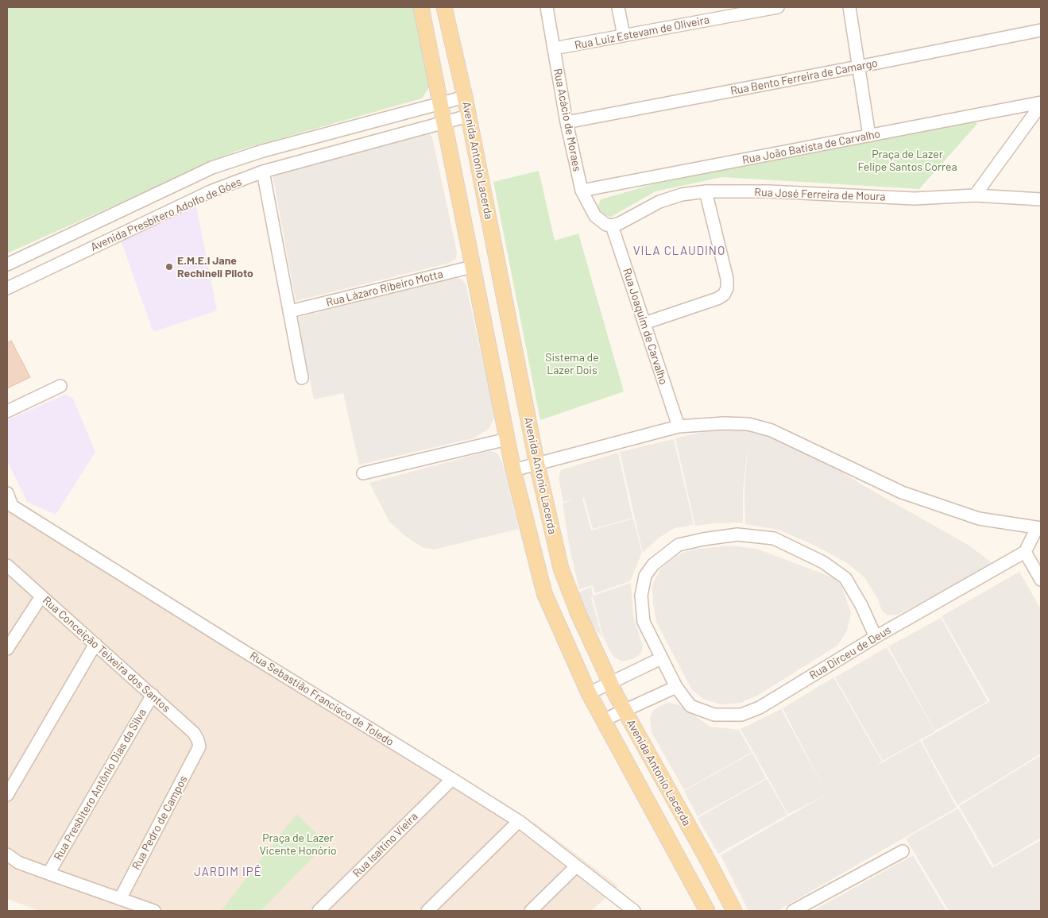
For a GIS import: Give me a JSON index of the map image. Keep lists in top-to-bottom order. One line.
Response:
{"streets":{"main road":["Avenida Antonio Lacerda"],"street":["Rua Luiz Estevam de Oliveira","Rua Bento Ferreira de Camargo","Rua Acácio de Moraes","Rua João Batista de Carvalho","Rua José Ferreira de Moura","Avenida Presbítero Adolfo de Góes","Rua Lázaro Ribeiro Motta","Rua Joaquim de Carvalho","Rua Dirceu de Deus","Rua Conceição Teixeira dos Santos","Rua Sebastião Francisco de Toledo","Rua Presbitero Antônio Dias da Silva","Rua Pedro de Campos","Rua Isaltino Vieira"]},"crossings":[["Rua Luiz Estevam de Oliveira","Rua Acácio de Moraes"],["Rua Bento Ferreira de Camargo","Rua Acácio de Moraes"],["Rua Acácio de Moraes","Rua João Batista de Carvalho"],["Rua Acácio de Moraes","Rua José Ferreira de Moura"],["Rua Acácio de Moraes","Rua Joaquim de Carvalho"],["Avenida Antonio Lacerda","Avenida Presbítero Adolfo de Góes"],["Avenida Antonio Lacerda","Rua Lázaro Ribeiro Motta"],["Rua José Ferreira de Moura","Rua Joaquim de Carvalho"],["Rua Conceição Teixeira dos Santos","Rua Presbitero Antônio Dias da Silva"],["Rua Conceição Teixeira dos Santos","Rua Pedro de Campos"],["Rua Sebastião Francisco de Toledo","Rua Isaltino Vieira"]],"districts":["VILA CLAUDINO","JARDIM IPÊ"],"parks":["Praça de Lazer Felipe Santos Correa","Sistema de Lazer Dois","Praça de Lazer Vicente Honório"],"places":["E.M.E.I Jane Rechineli Piloto"]}
